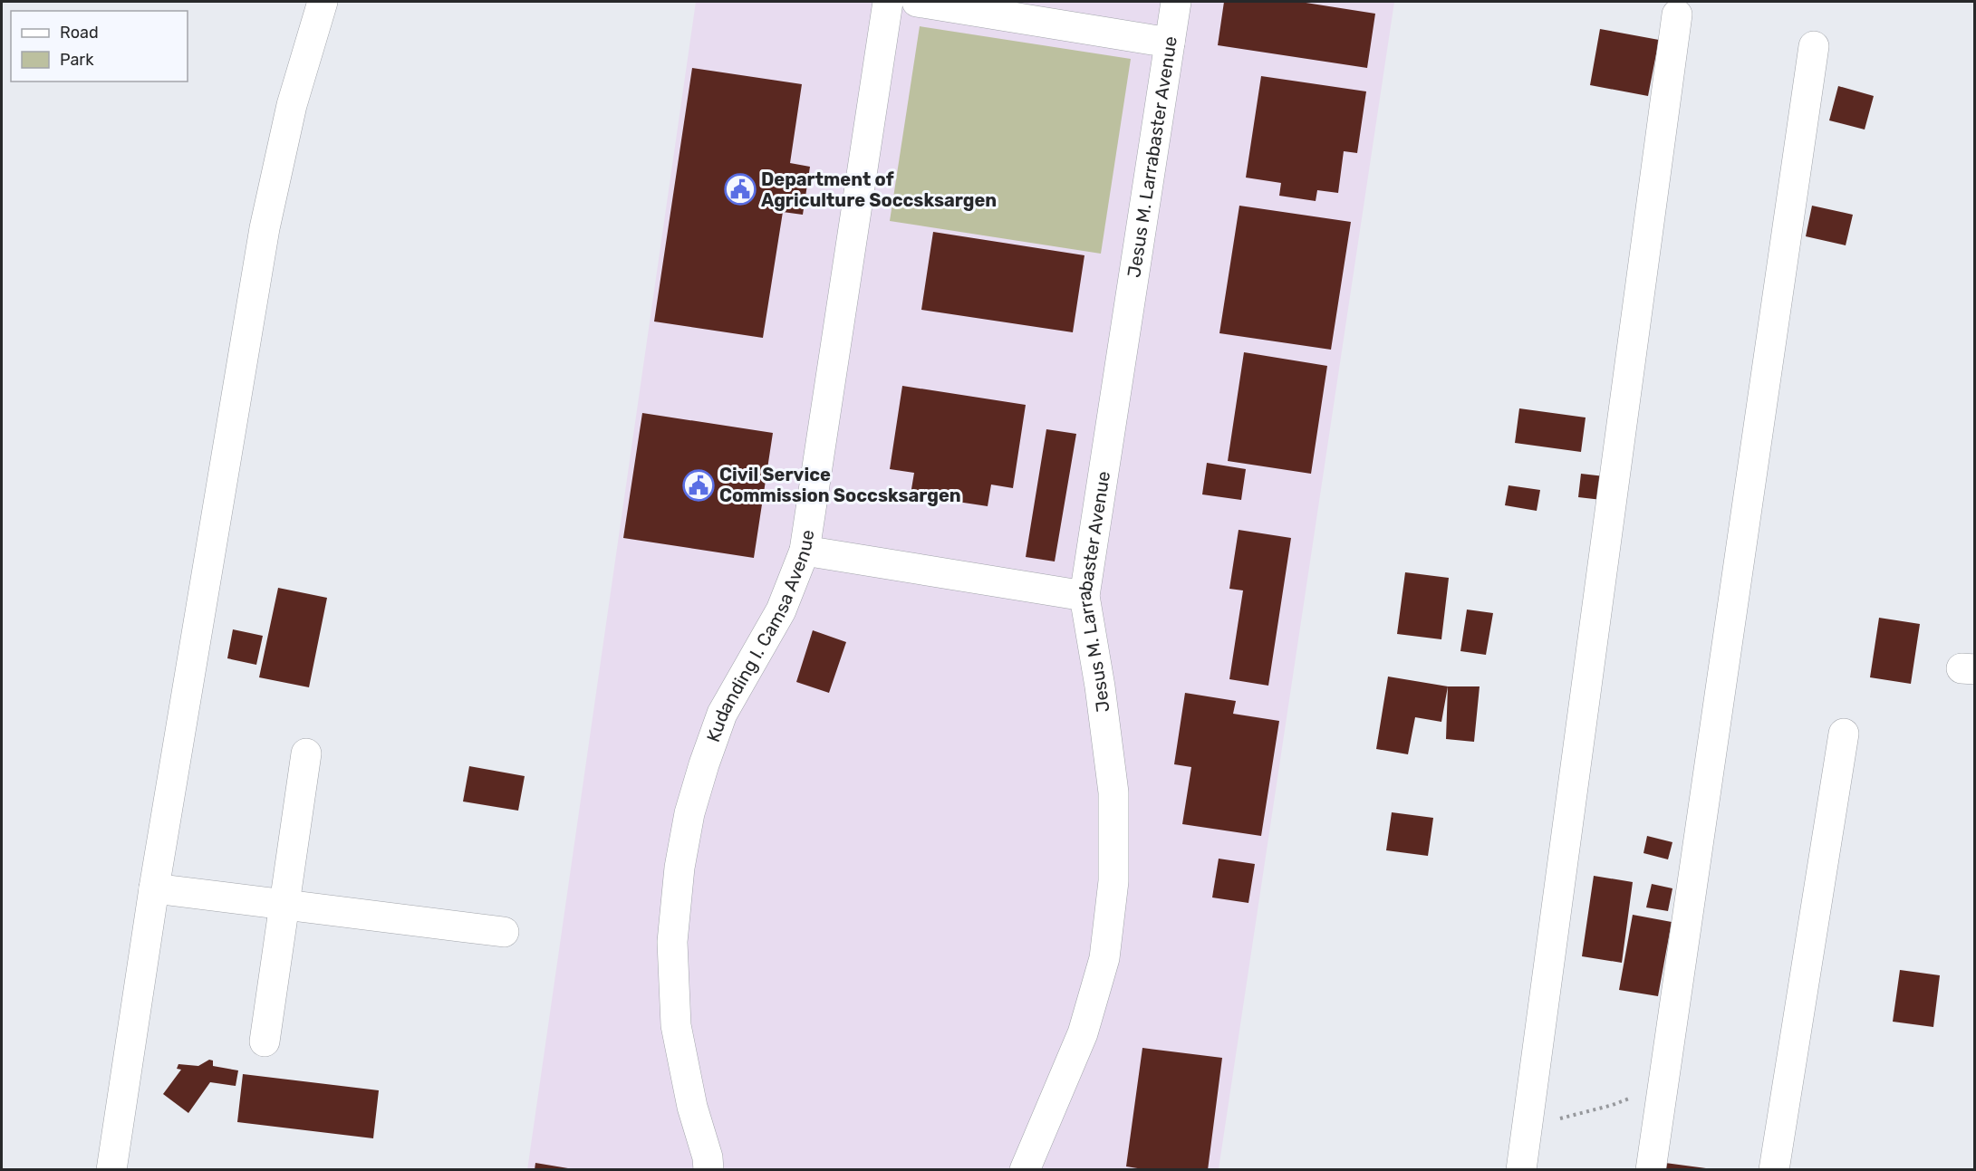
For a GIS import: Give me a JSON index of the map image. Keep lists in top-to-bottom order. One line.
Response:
{"streets":{"street":["Jesus M. Larrabaster Avenue","Kudanding I. Camsa Avenue"]},"places":{"public building":["Department of Agriculture Soccsksargen","Civil Service Commission Soccsksargen"]},"legend":["Road","Park"]}
